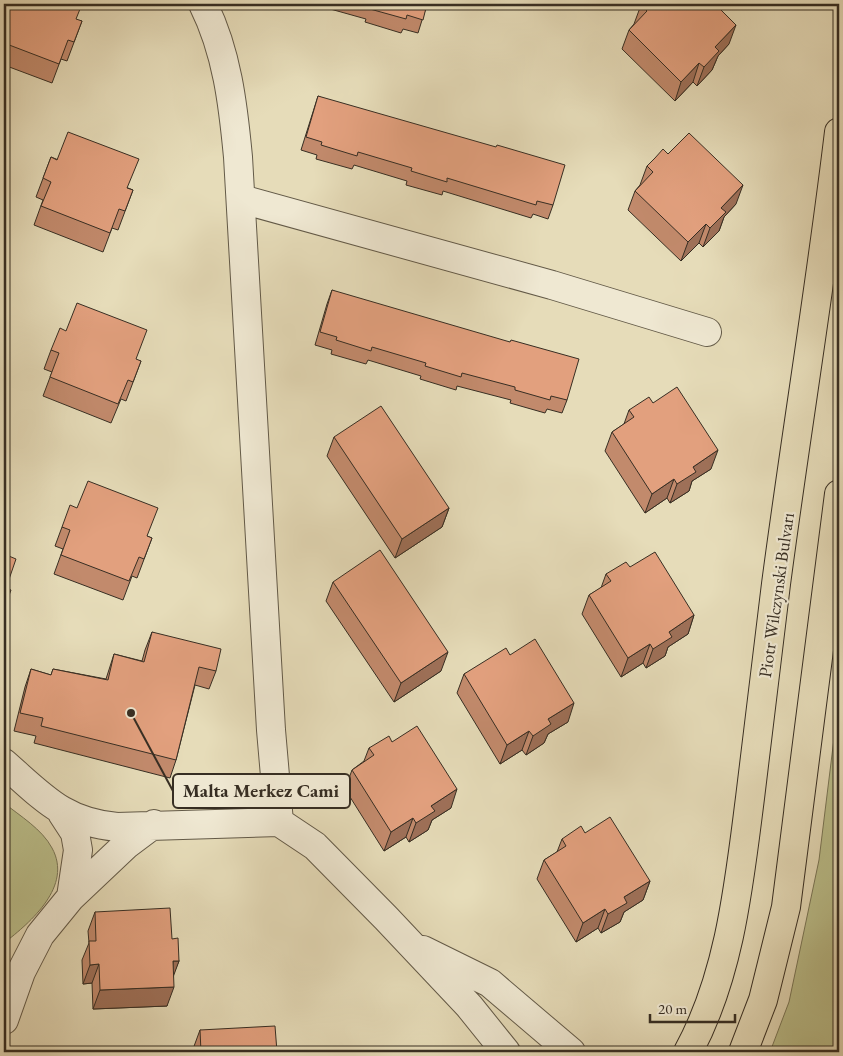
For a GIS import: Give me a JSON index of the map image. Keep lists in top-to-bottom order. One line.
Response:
{"streets":{"main road":["Piotr Wilczynski Bulvarı"]},"places":["Malta Merkez Cami"],"scale_bar":"20 m"}
